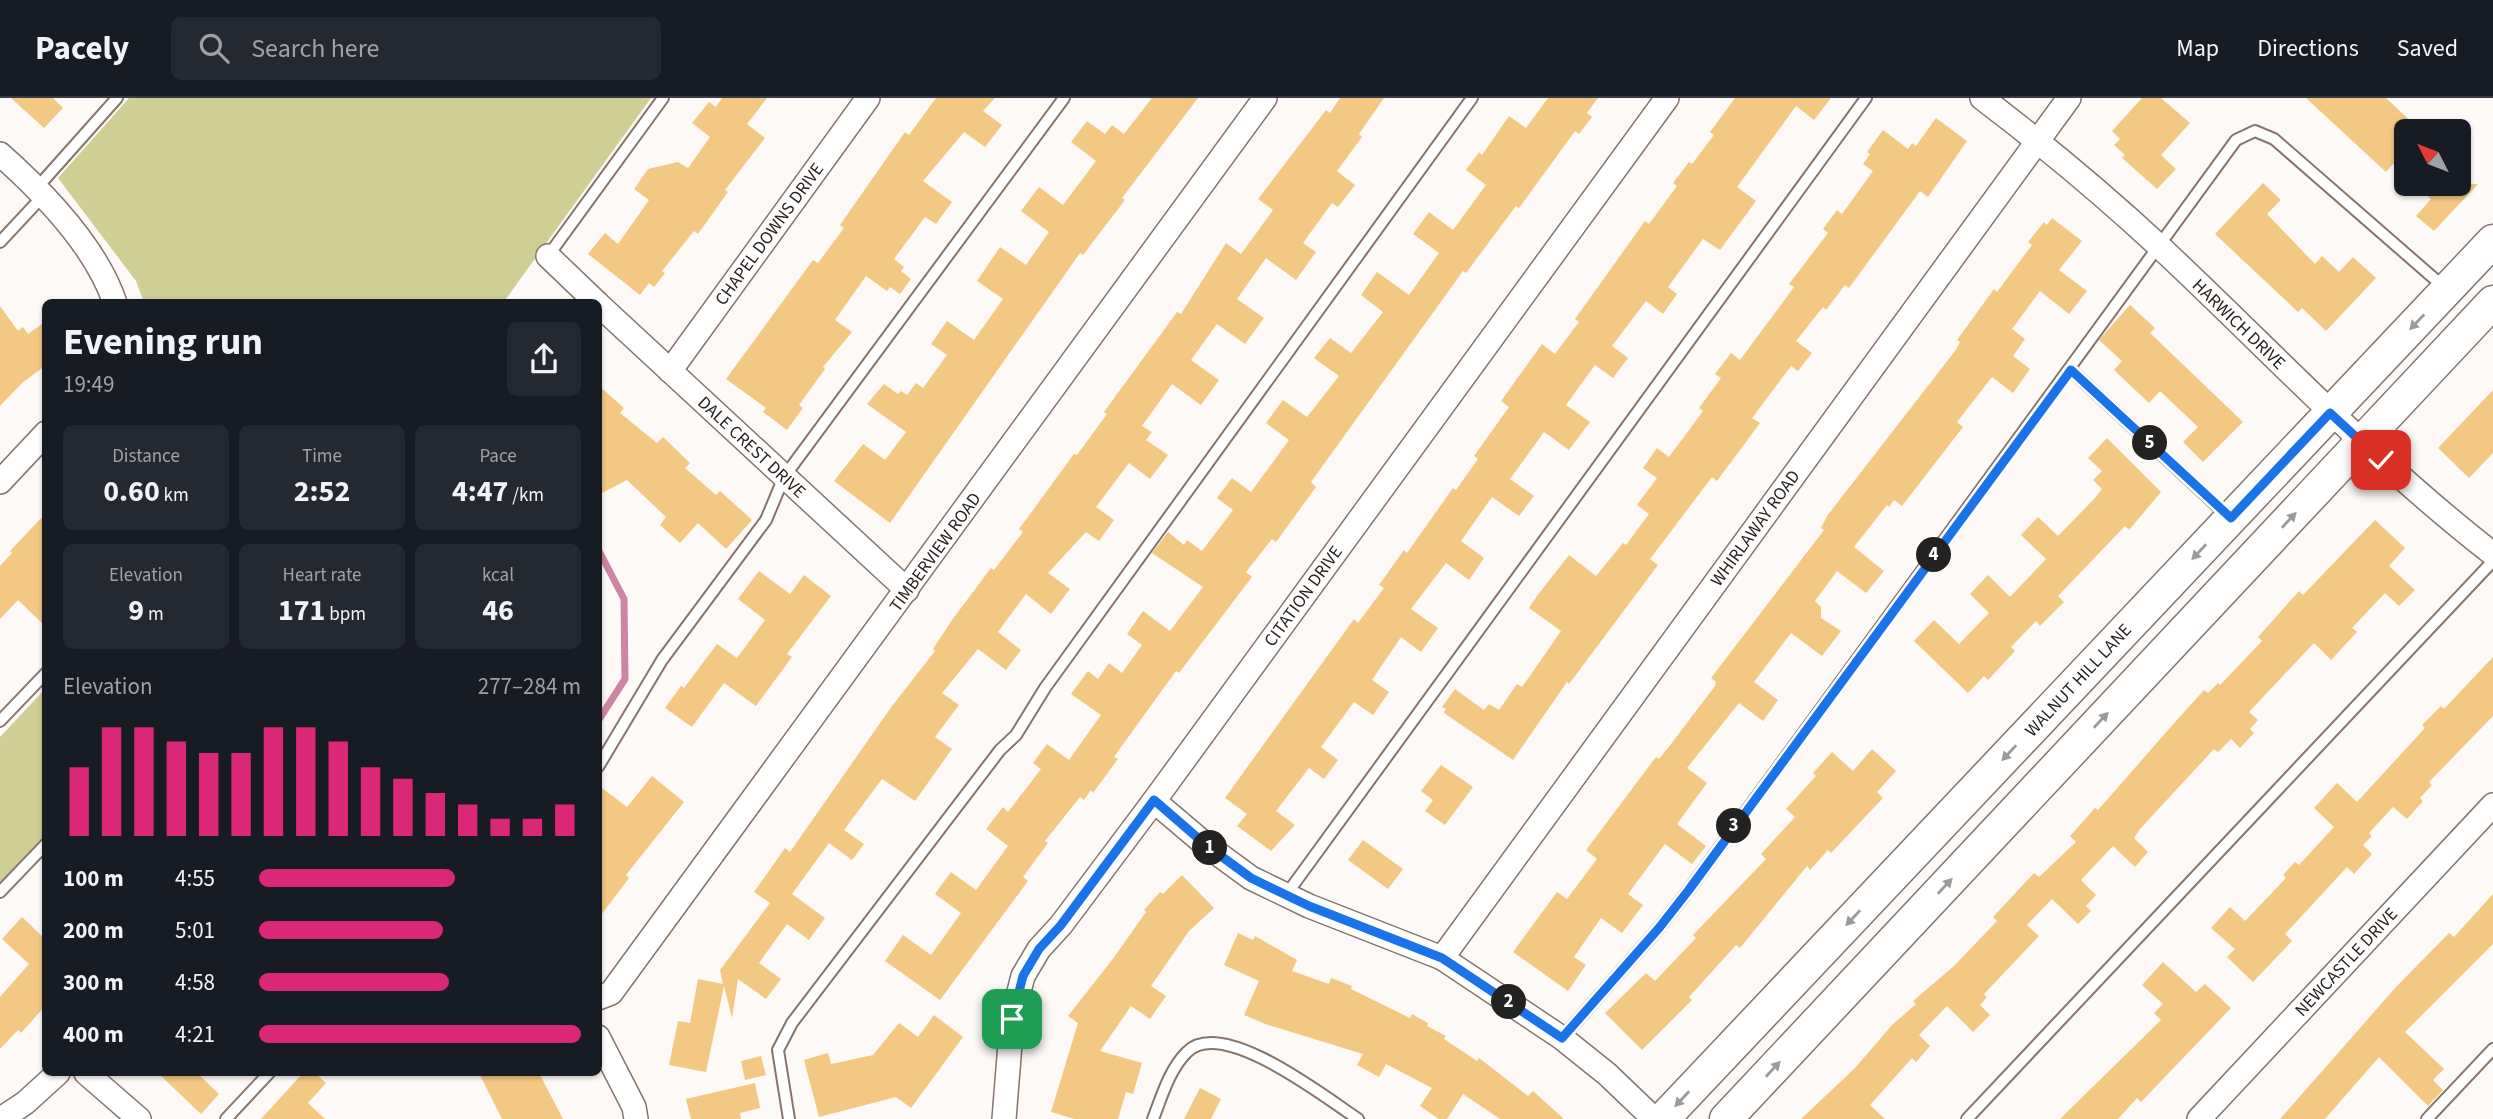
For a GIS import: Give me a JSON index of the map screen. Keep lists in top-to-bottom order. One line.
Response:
{"streets":{"main road":["WALNUT HILL LANE"],"street":["CHAPEL DOWNS DRIVE","HARWICH DRIVE","DALE CREST DRIVE","WHIRLAWAY ROAD","TIMBERVIEW ROAD","CITATION DRIVE","NEWCASTLE DRIVE"]},"crossings":[["CHAPEL DOWNS DRIVE","DALE CREST DRIVE"],["HARWICH DRIVE","WHIRLAWAY ROAD"],["HARWICH DRIVE","WALNUT HILL LANE"],["DALE CREST DRIVE","TIMBERVIEW ROAD"]],"north":"top left","page":{"header":"Pacely","search":"Search here","nav":["Map","Directions","Saved"],"heading":["Evening run","19:49"],"stats":[["Distance","0.60 km"],["Time","2:52"],["Pace","4:47 /km"],["Elevation","9 m"],["Heart rate","171 bpm"],["kcal","46"]],"pins":["5","4","3","1","2"],"chart":["Elevation","277–284 m"],"list":[{"name":"100 m","note":"4:55"},{"name":"200 m","note":"5:01"},{"name":"300 m","note":"4:58"},{"name":"400 m","note":"4:21"}]}}
